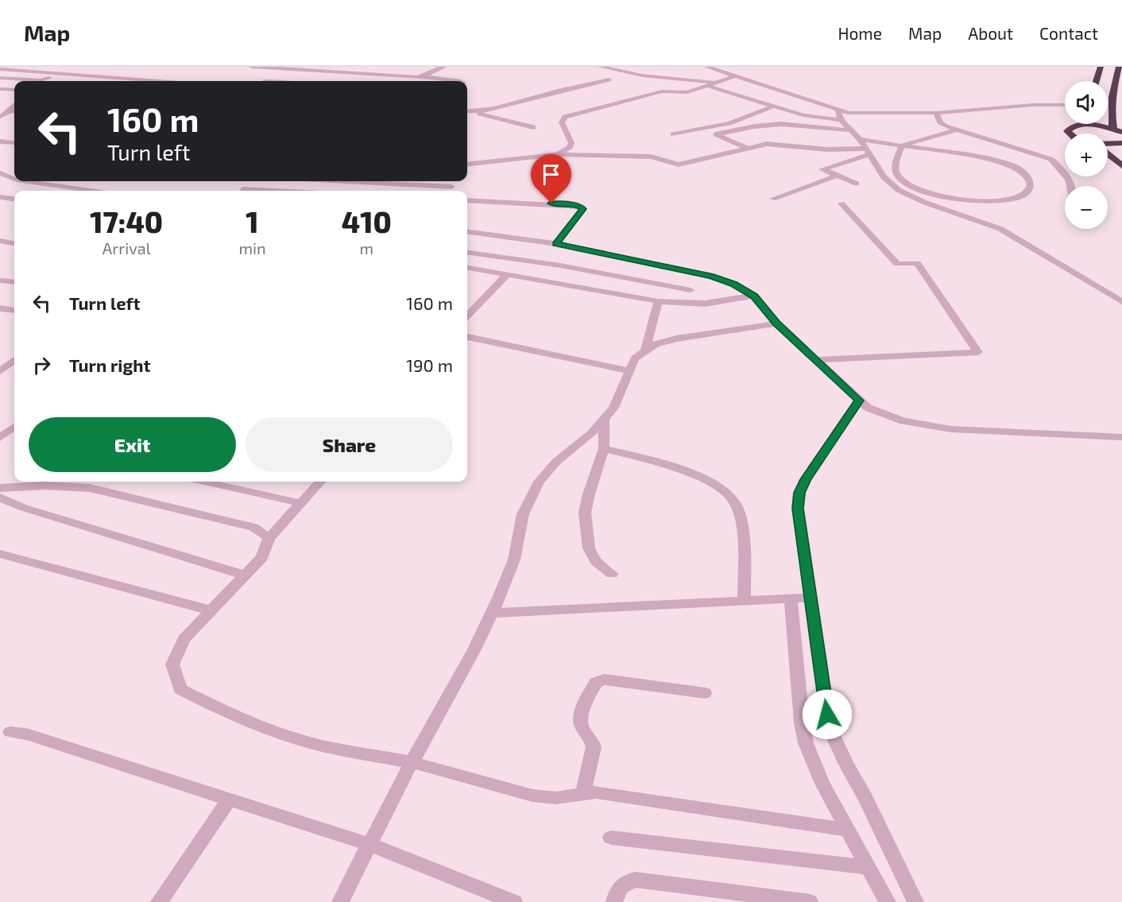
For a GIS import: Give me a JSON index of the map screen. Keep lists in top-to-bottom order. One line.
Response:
{"page":{"header":"Map","nav":["Home","Map","About","Contact"],"map_buttons":["+","−"],"turn":["160 m","Turn left"],"eta":["17:40","Arrival","1","min","410","m"],"list":[{"name":"Turn left","value":"160 m"},{"name":"Turn right","value":"190 m"}],"buttons":["Exit","Share"]}}
